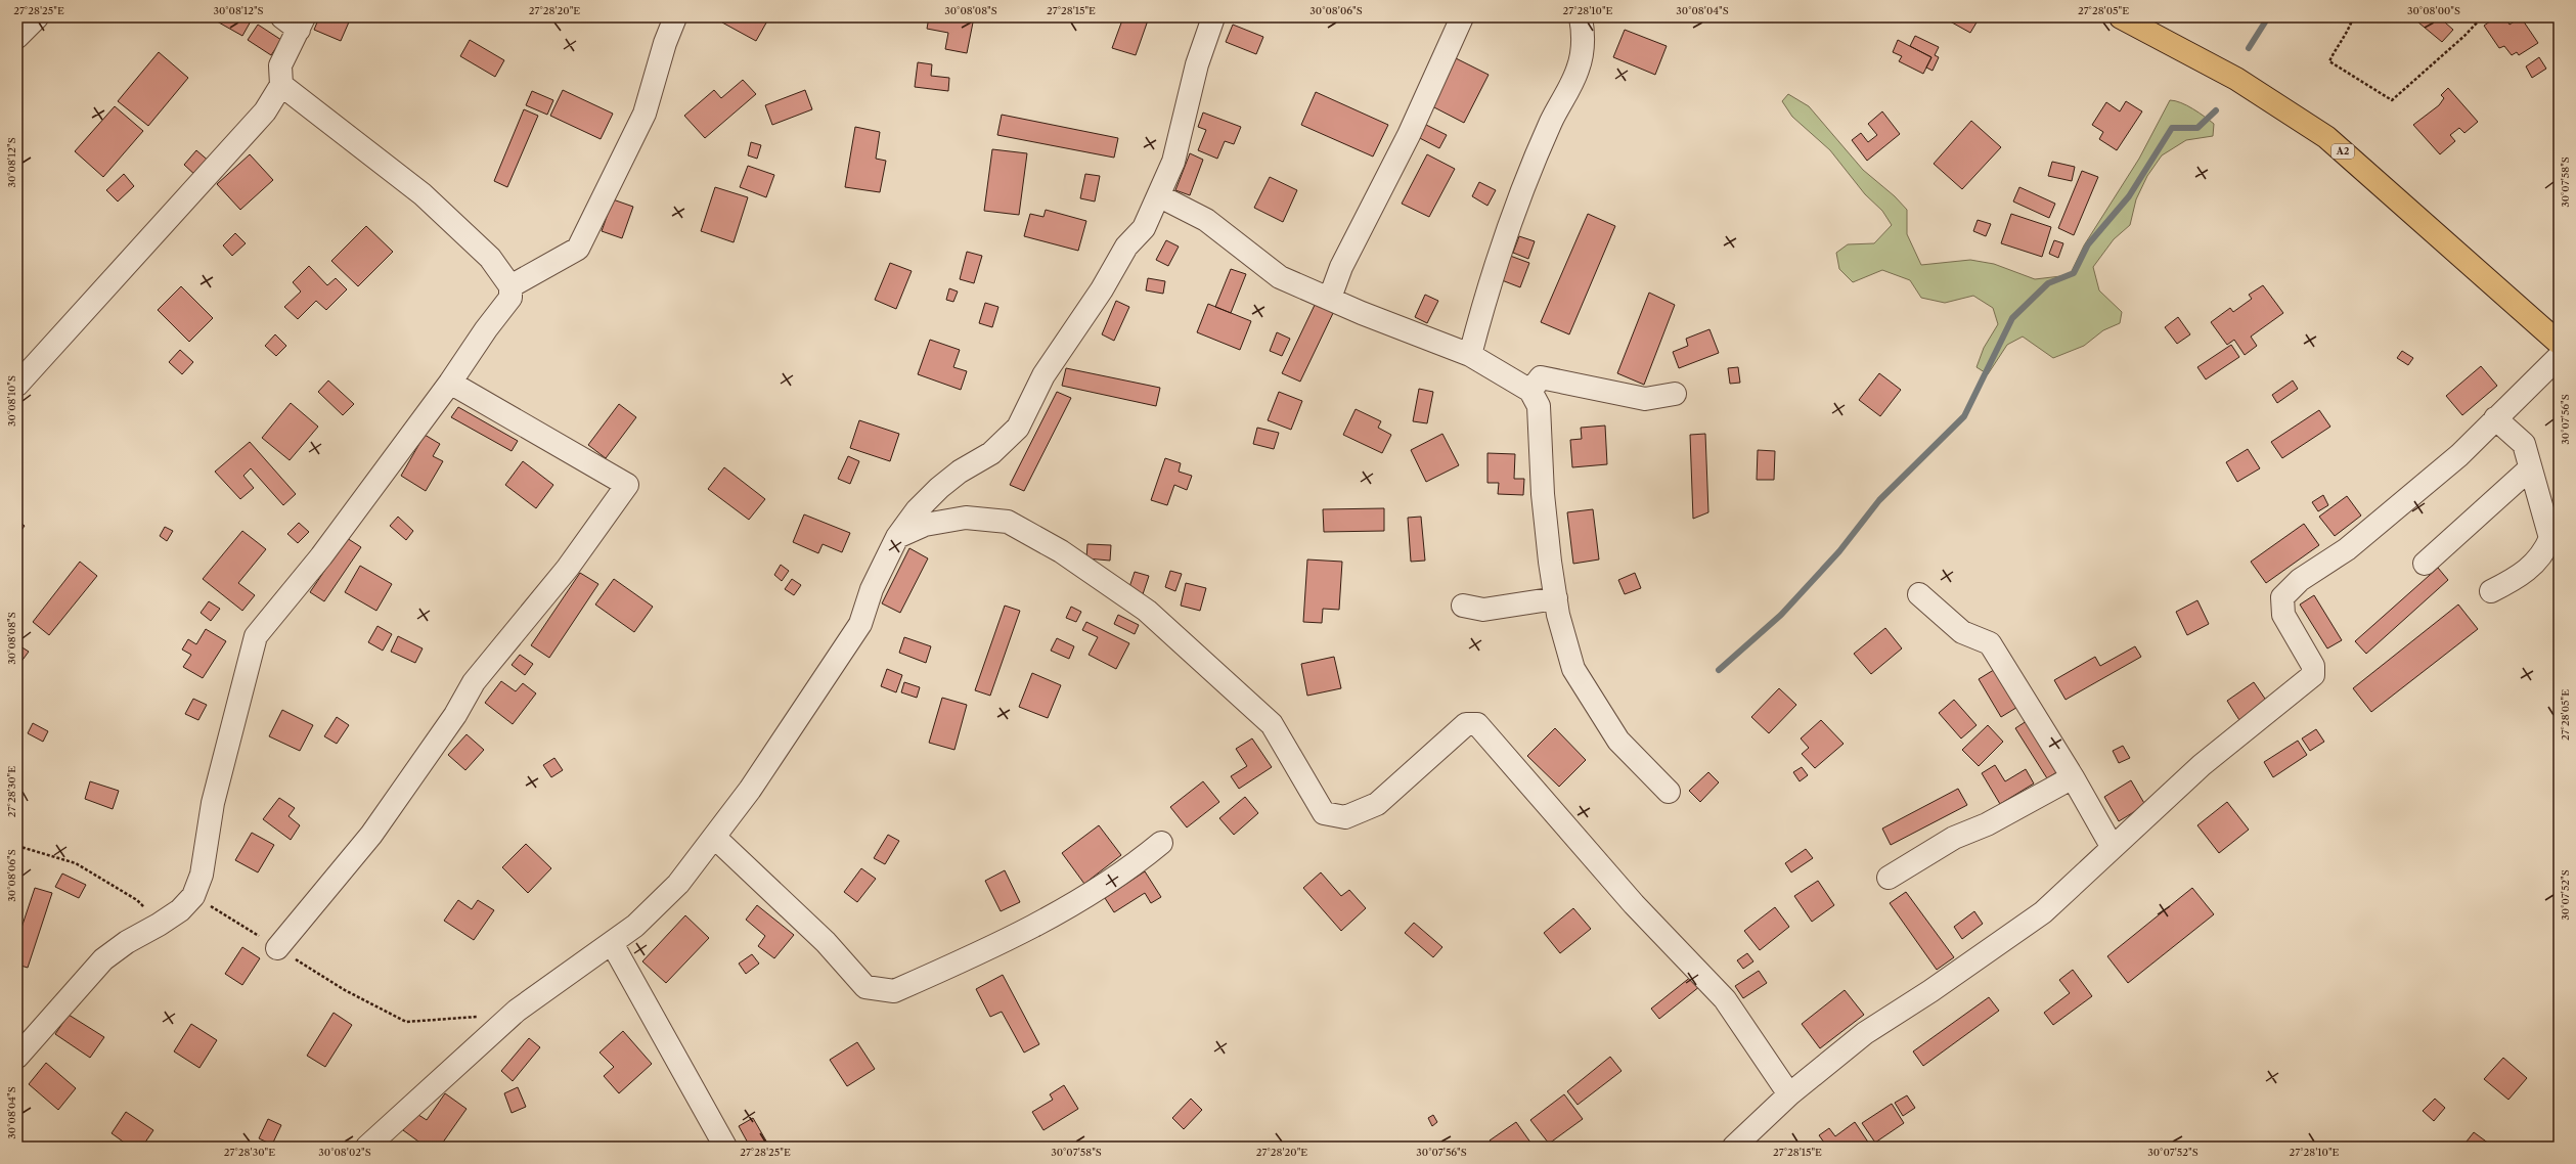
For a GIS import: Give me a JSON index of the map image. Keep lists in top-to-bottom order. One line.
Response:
{"streets":{"main road":["A2"]},"coordinates":["27°28'25\"E","30°08'12\"S","27°28'20\"E","30°08'08\"S","27°28'15\"E","30°08'06\"S","27°28'10\"E","30°08'04\"S","27°28'05\"E","30°08'00\"S","30°07'58\"S","30°08'10\"S","30°07'56\"S","27°28'30\"E","30°07'52\"S","30°08'02\"S"]}
